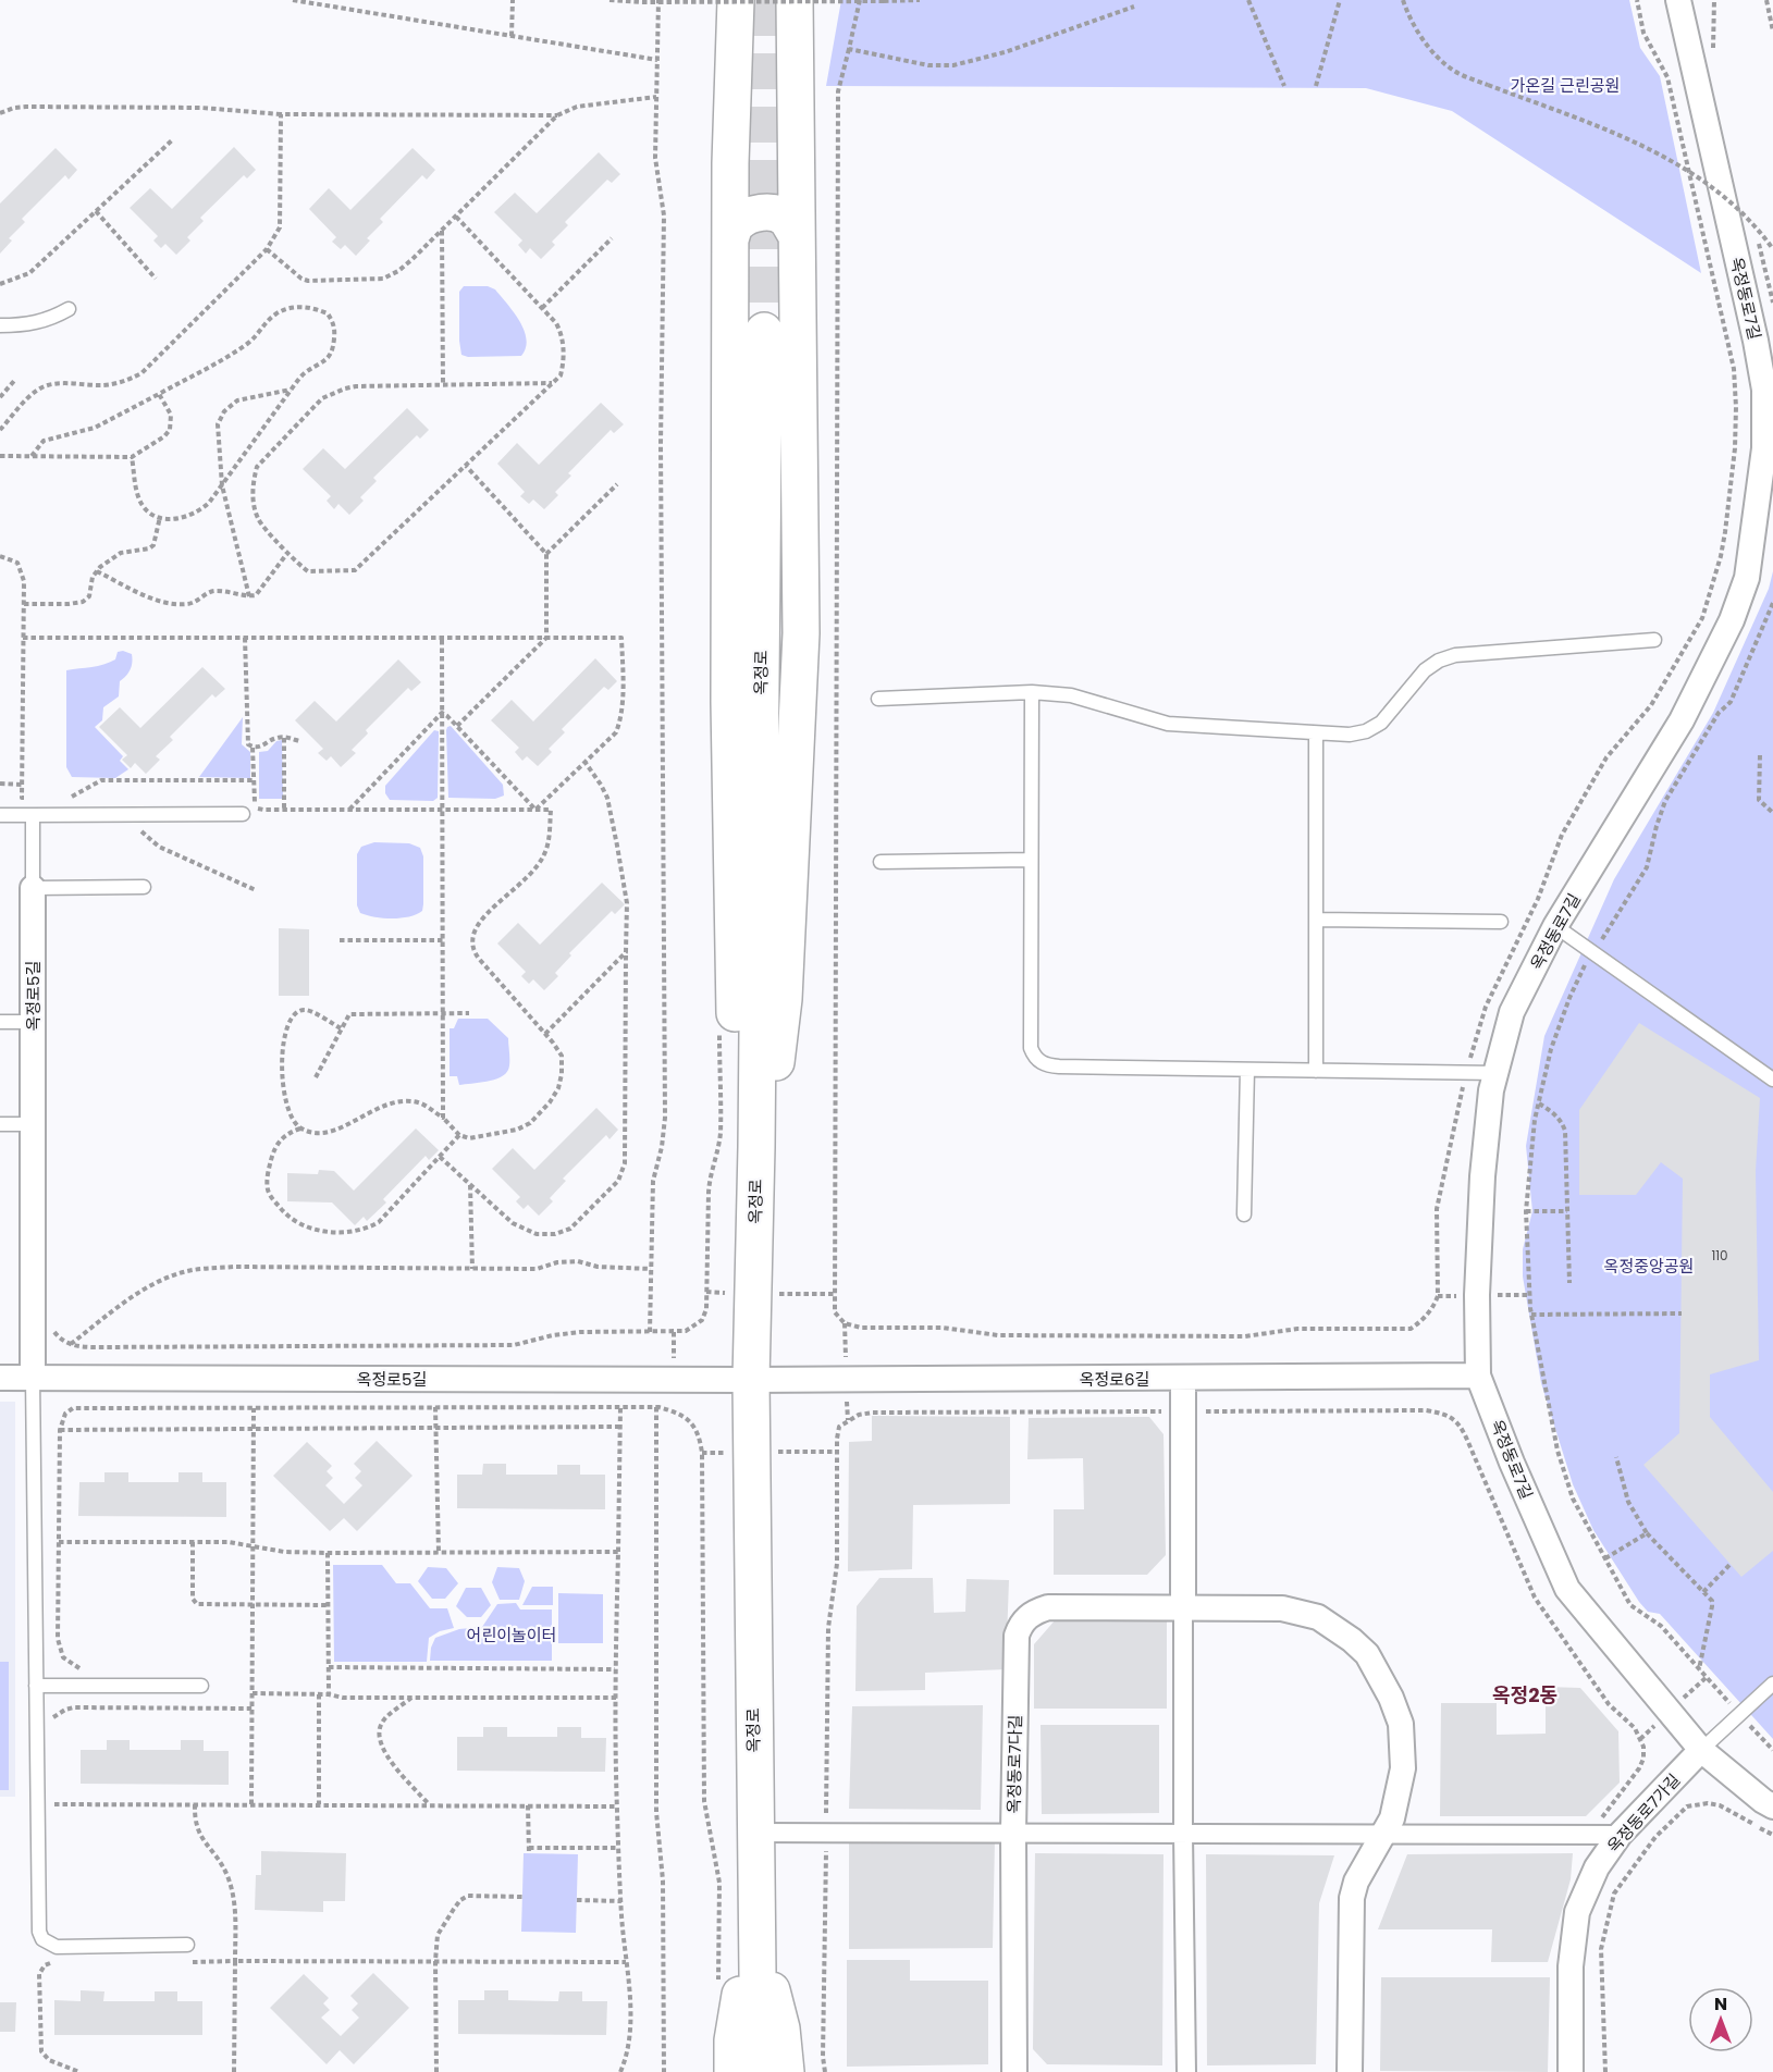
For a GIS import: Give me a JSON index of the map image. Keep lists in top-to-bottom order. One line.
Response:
{"streets":{"main road":["옥정로"],"street":["옥정동로7길","옥정로5길","옥정로6길","옥정동로7다길","옥정동로7가길"]},"crossings":[["옥정동로7길","옥정로6길"],["옥정동로7길","옥정동로7가길"],["옥정로","옥정로5길"],["옥정로","옥정로6길"],["옥정로5길","옥정로6길"]],"districts":["옥정2동"],"parks":["가온길 근린공원","옥정중앙공원","어린이놀이터"],"house_numbers":["110"],"north":"top"}
